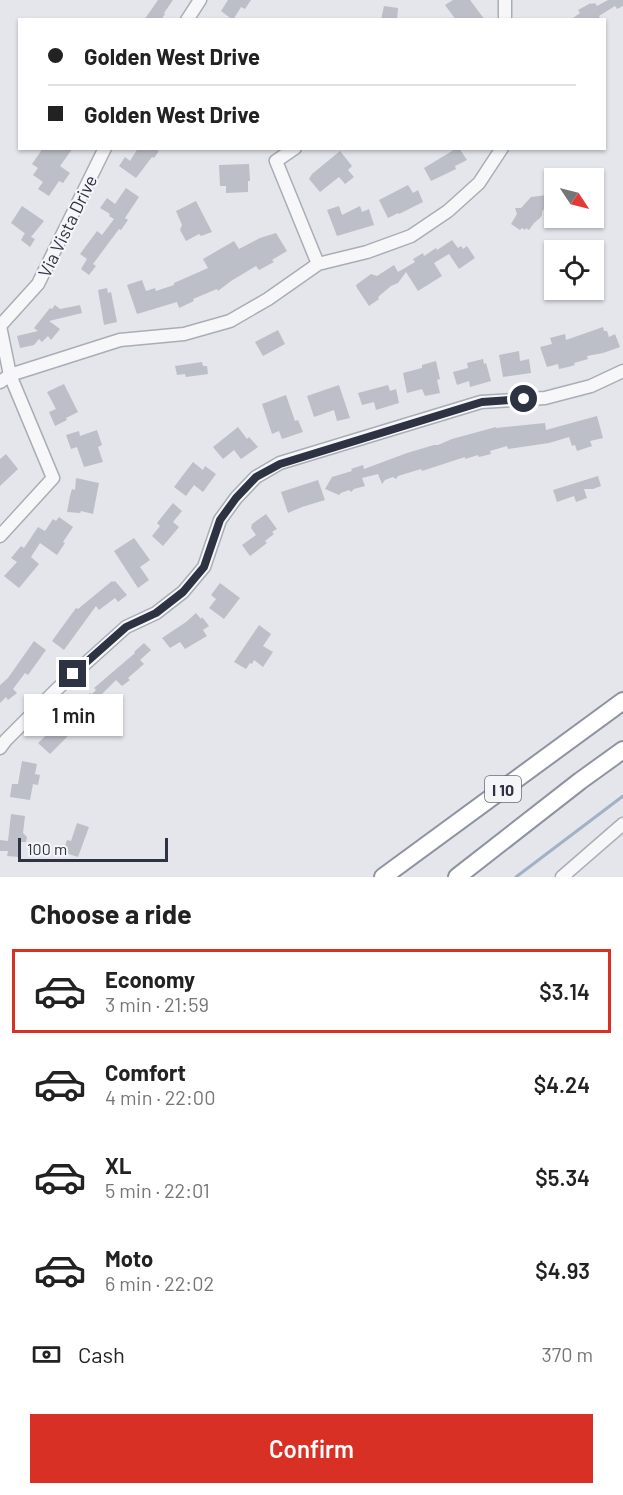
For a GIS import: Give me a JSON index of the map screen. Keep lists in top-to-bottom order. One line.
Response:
{"streets":{"highway":["I 10"],"street":["Via Vista Drive"]},"scale_bar":"100 m","north":"bottom right","page":{"banner":["Golden West Drive","Golden West Drive"],"bubble":"1 min","scale":"100 m","heading":"Choose a ride","list":[{"name":"Economy","note":"3 min · 21:59","value":"$3.14"},{"name":"Comfort","note":"4 min · 22:00","value":"$4.24"},{"name":"XL","note":"5 min · 22:01","value":"$5.34"},{"name":"Moto","note":"6 min · 22:02","value":"$4.93"}],"pay":["Cash","370 m"],"buttons":"Confirm"}}
